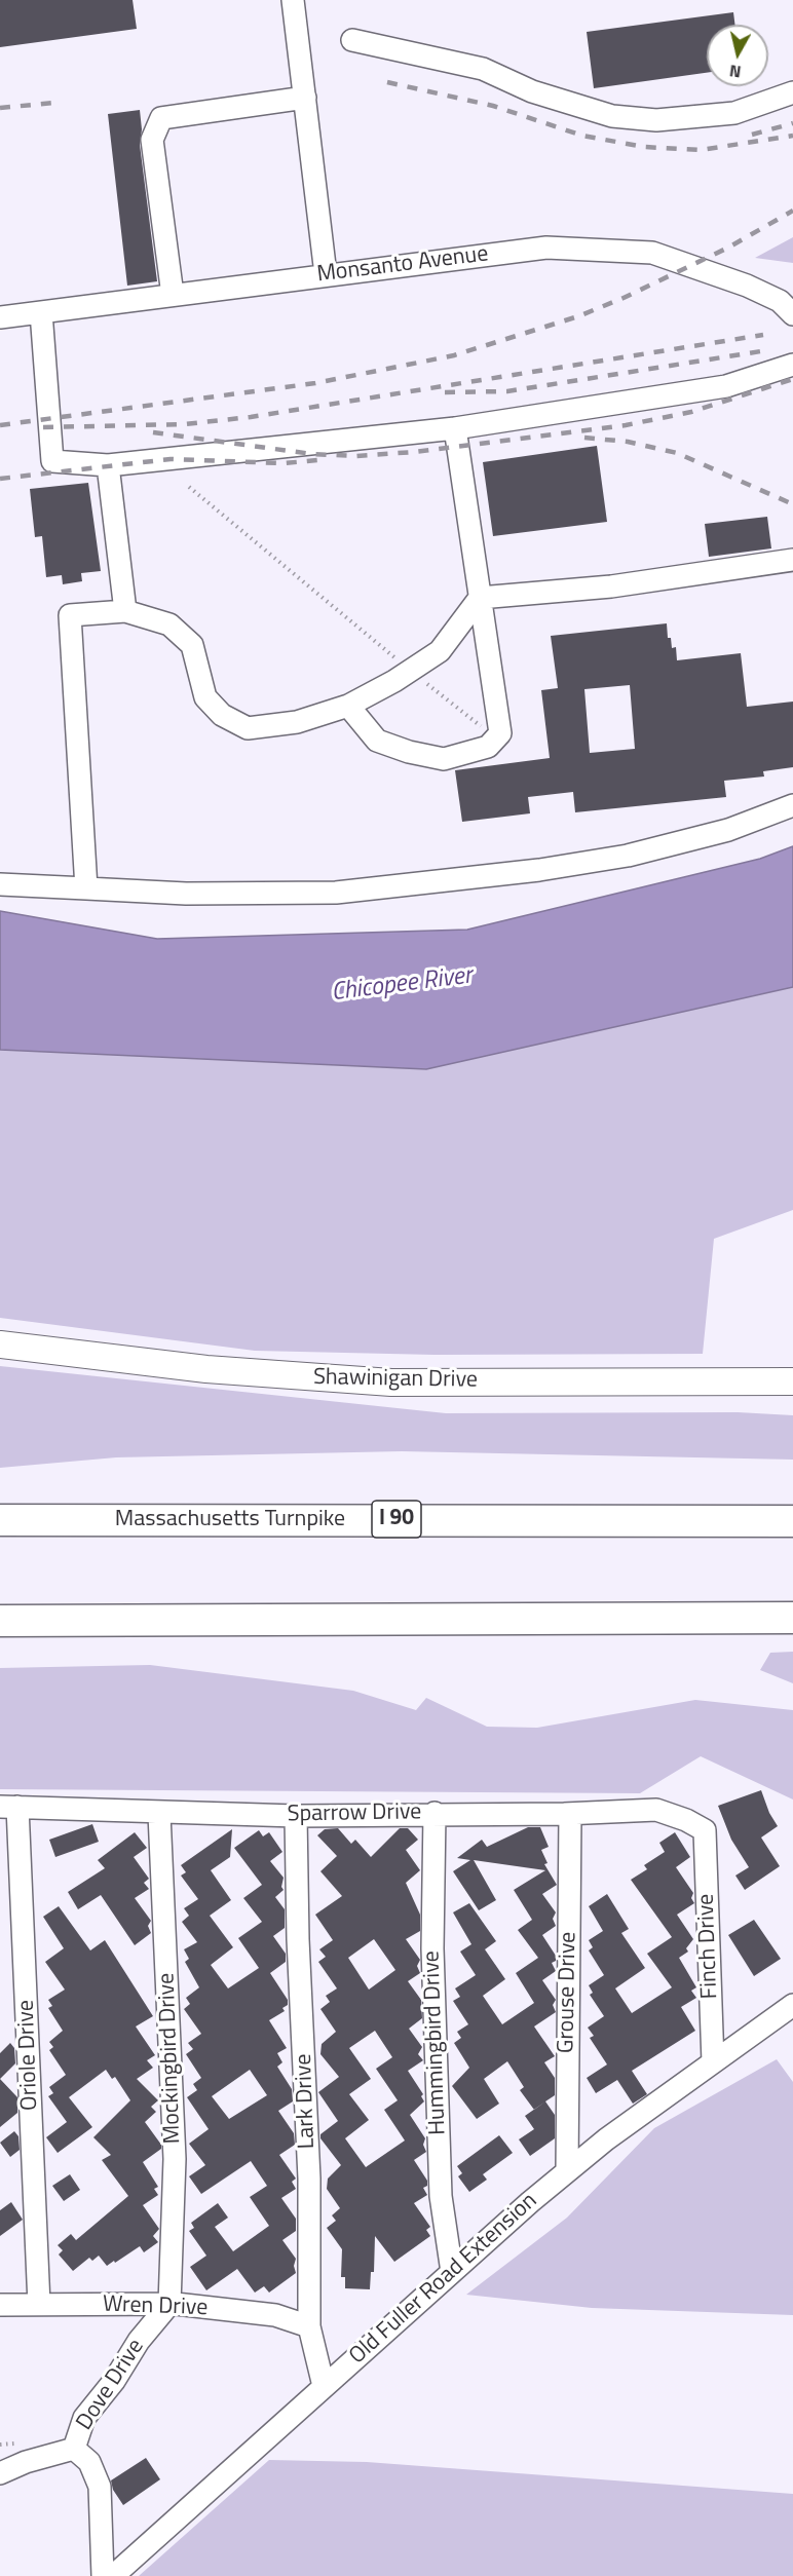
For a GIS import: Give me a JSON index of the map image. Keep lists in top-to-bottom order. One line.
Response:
{"streets":{"highway":["I 90","Massachusetts Turnpike"],"main road":["Shawinigan Drive"],"street":["Monsanto Avenue","Sparrow Drive","Finch Drive","Grouse Drive","Hummingbird Drive","Oriole Drive","Mockingbird Drive","Lark Drive","Old Fuller Road Extension","Wren Drive","Dove Drive"]},"crossings":[["Sparrow Drive","Finch Drive"],["Sparrow Drive","Grouse Drive"],["Sparrow Drive","Hummingbird Drive"],["Sparrow Drive","Oriole Drive"],["Sparrow Drive","Mockingbird Drive"],["Sparrow Drive","Lark Drive"],["Finch Drive","Old Fuller Road Extension"],["Grouse Drive","Old Fuller Road Extension"],["Hummingbird Drive","Old Fuller Road Extension"],["Oriole Drive","Wren Drive"],["Mockingbird Drive","Wren Drive"],["Mockingbird Drive","Dove Drive"],["Lark Drive","Old Fuller Road Extension"],["Lark Drive","Wren Drive"],["Wren Drive","Dove Drive"]],"water":["Chicopee River"],"north":"bottom"}
